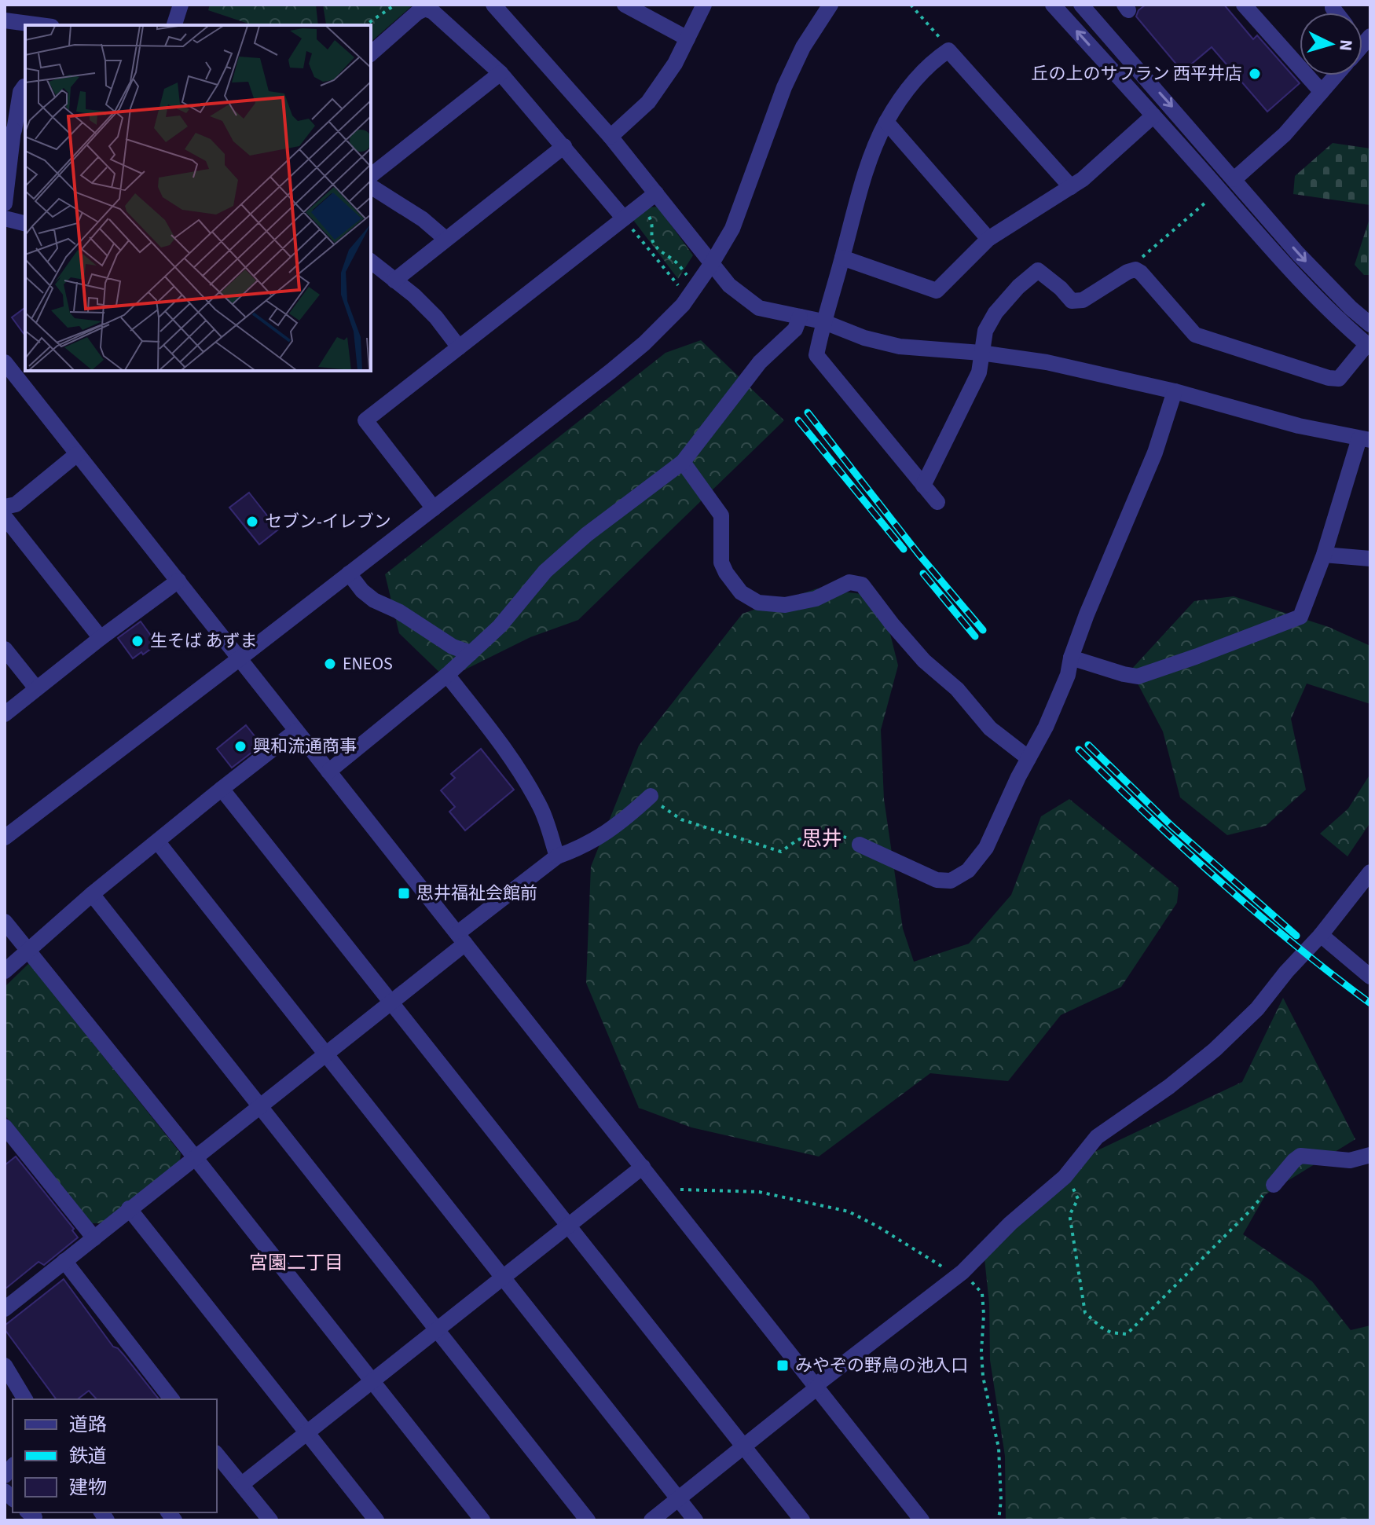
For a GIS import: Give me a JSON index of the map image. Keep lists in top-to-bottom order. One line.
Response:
{"districts":["思井","宮園二丁目"],"places":{"other":["丘の上のサフラン 西平井店","セブン-イレブン","生そば あずま","ENEOS","興和流通商事"],"transit":["思井福祉会館前","みやぞの野鳥の池入口"]},"legend":["道路","鉄道","建物"],"north":"right"}
